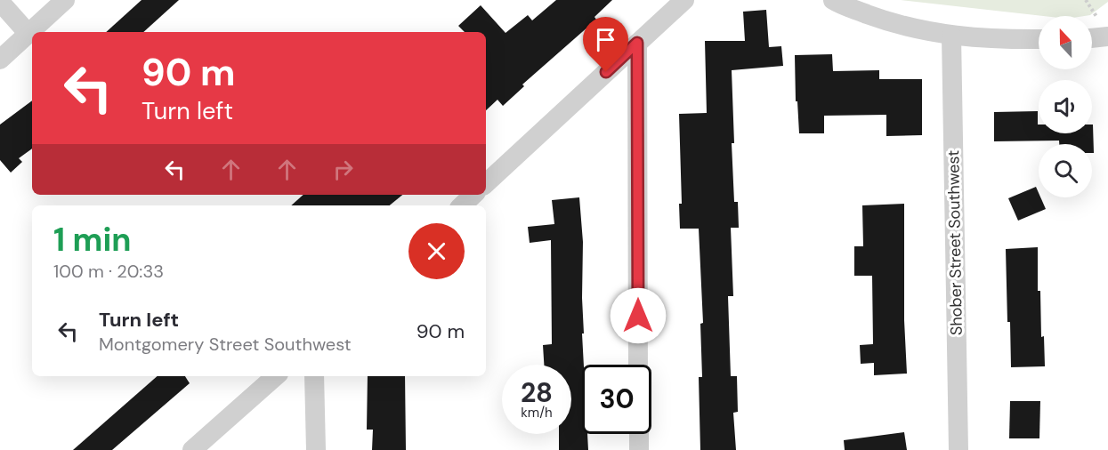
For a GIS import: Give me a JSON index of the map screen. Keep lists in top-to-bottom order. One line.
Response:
{"streets":{"street":["Shober Street Southwest"]},"north":"top","page":{"turn":["90 m","Turn left"],"heading":["1 min","100 m · 20:33"],"list":[{"name":"Turn left","note":"Montgomery Street Southwest","value":"90 m"}],"speed":"28 km/h","limit":"30"}}
